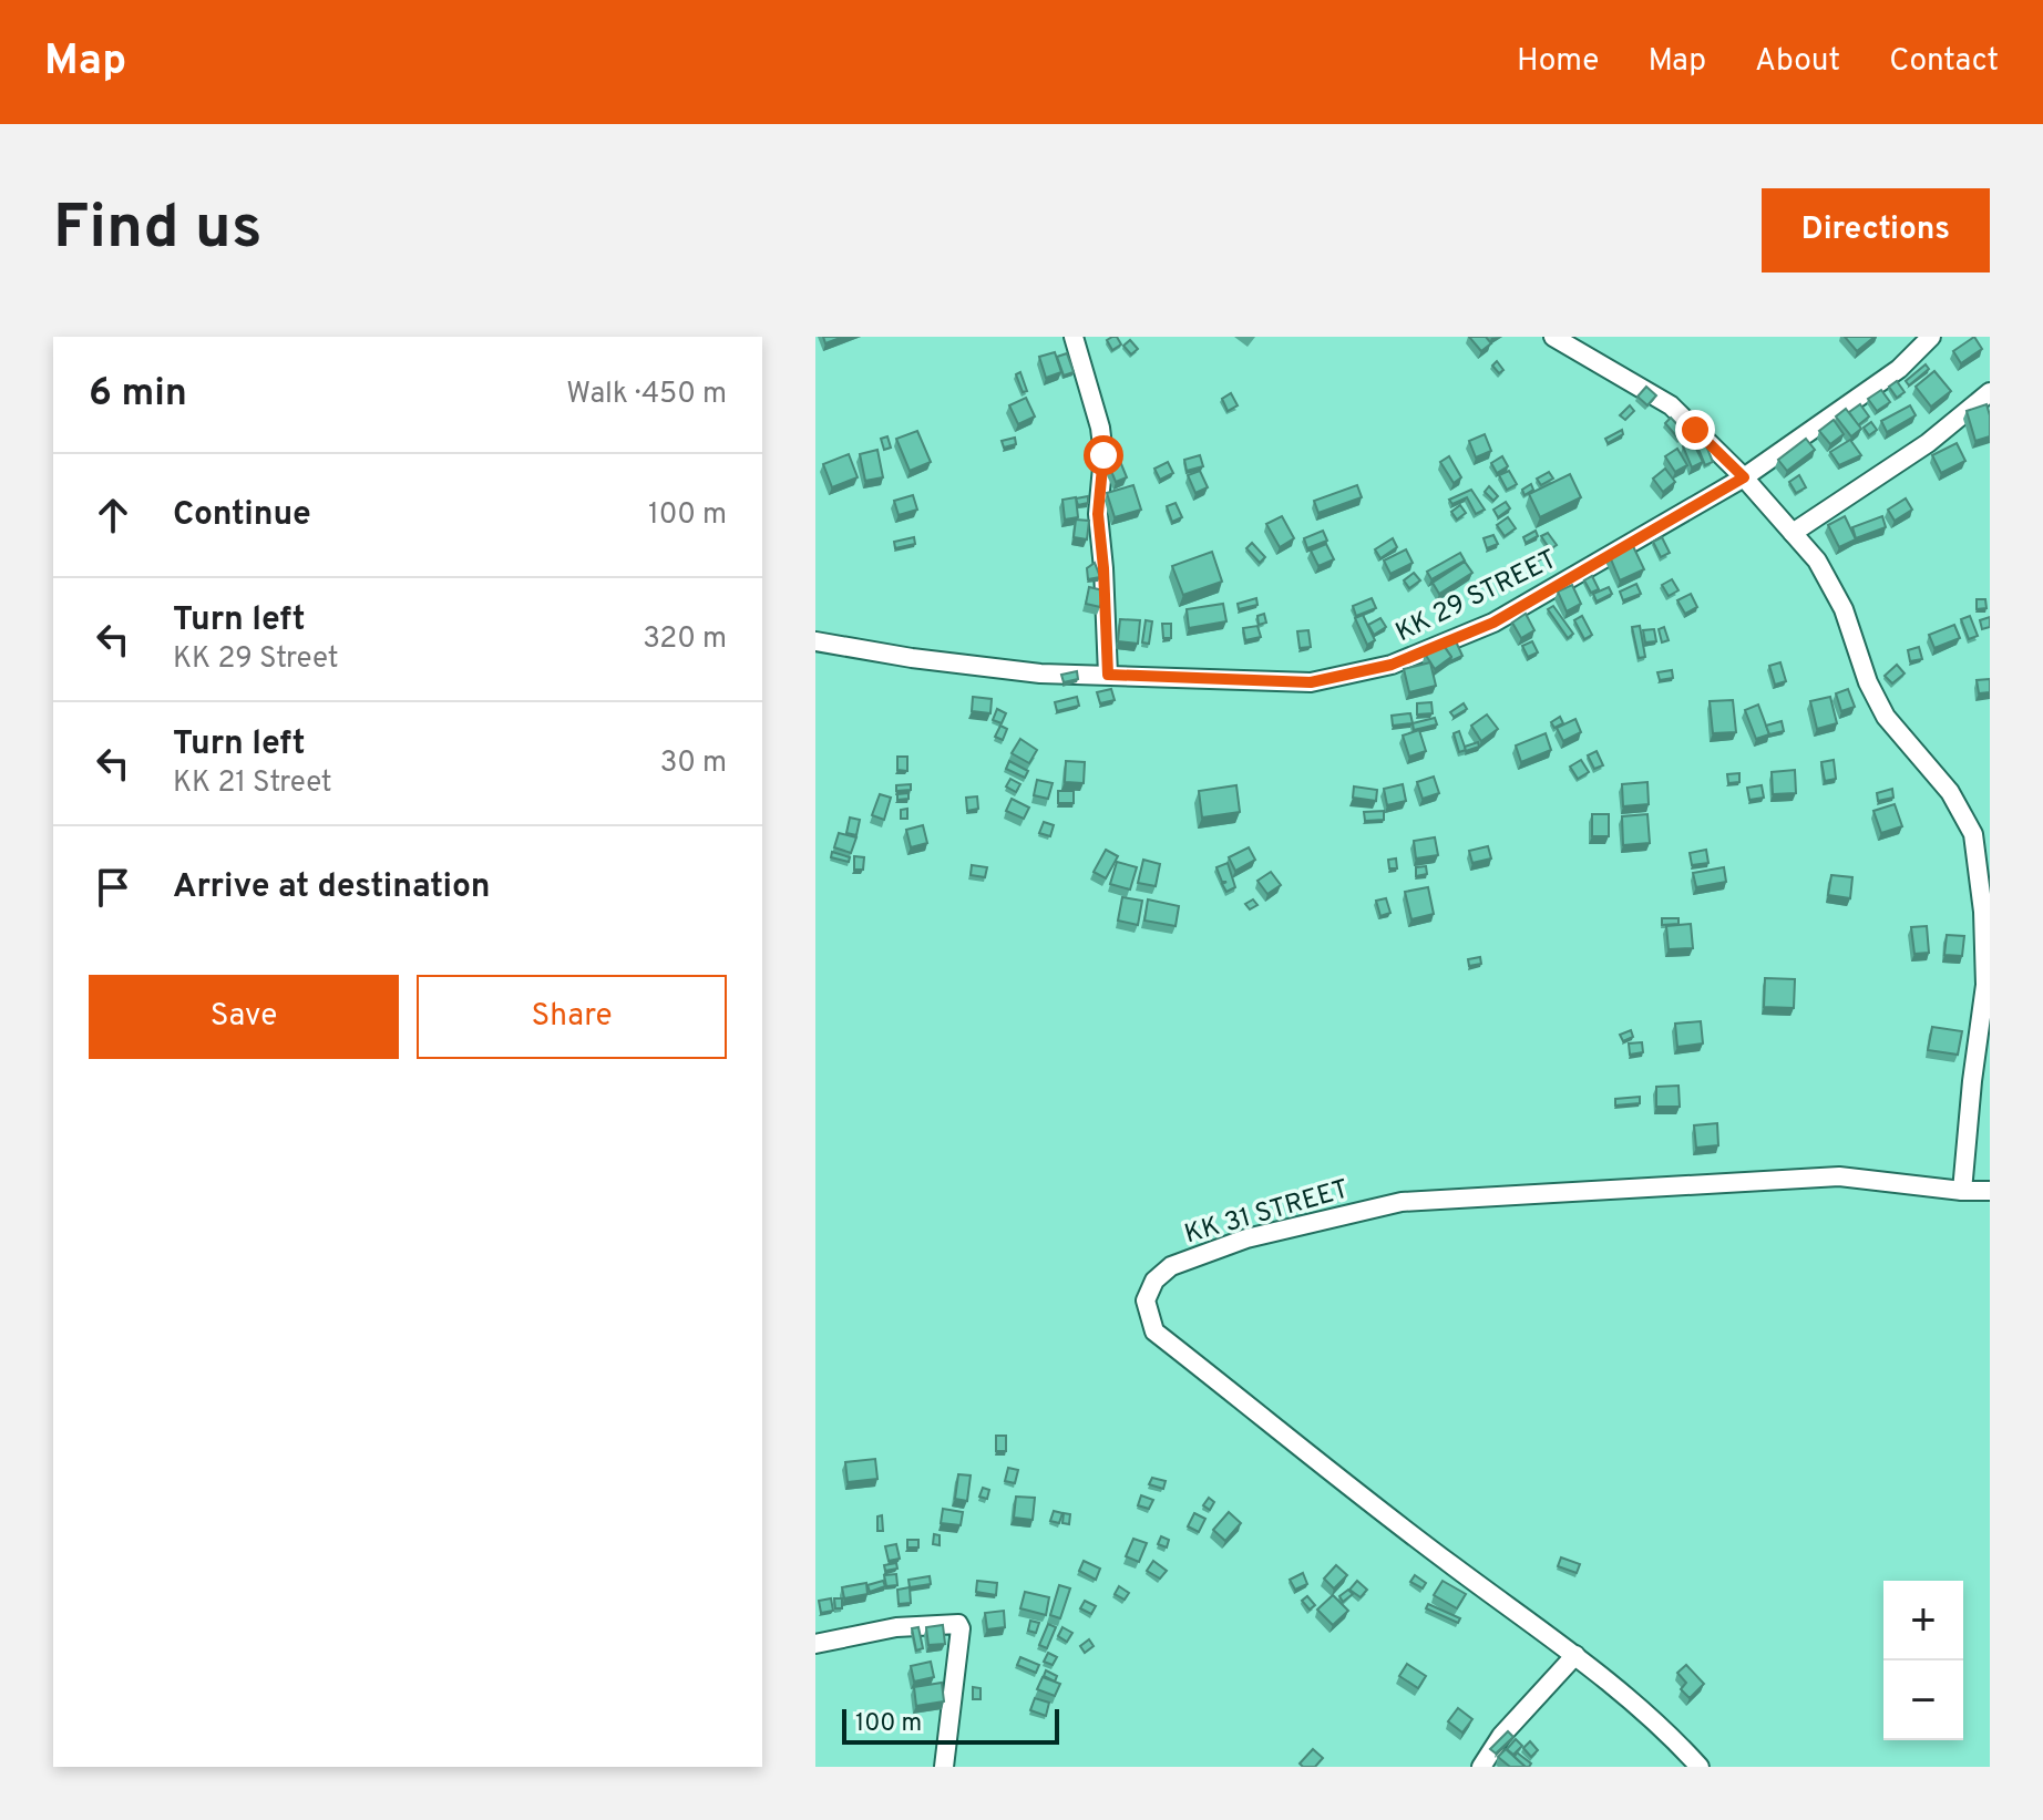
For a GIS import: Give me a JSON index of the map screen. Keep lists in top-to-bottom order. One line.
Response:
{"streets":{"street":["KK 29 STREET","KK 31 STREET"]},"scale_bar":"100 m","page":{"header":"Map","nav":["Home","Map","About","Contact"],"buttons":["Directions",["Save","Share"]],"title":"Find us","heading":["6 min","Walk · 450 m"],"list":[["Continue","100 m"],["Turn left","KK 29 Street","320 m"],["Turn left","KK 21 Street","30 m"],"Arrive at destination"],"map_buttons":["+","−"],"scale":"100 m"}}
